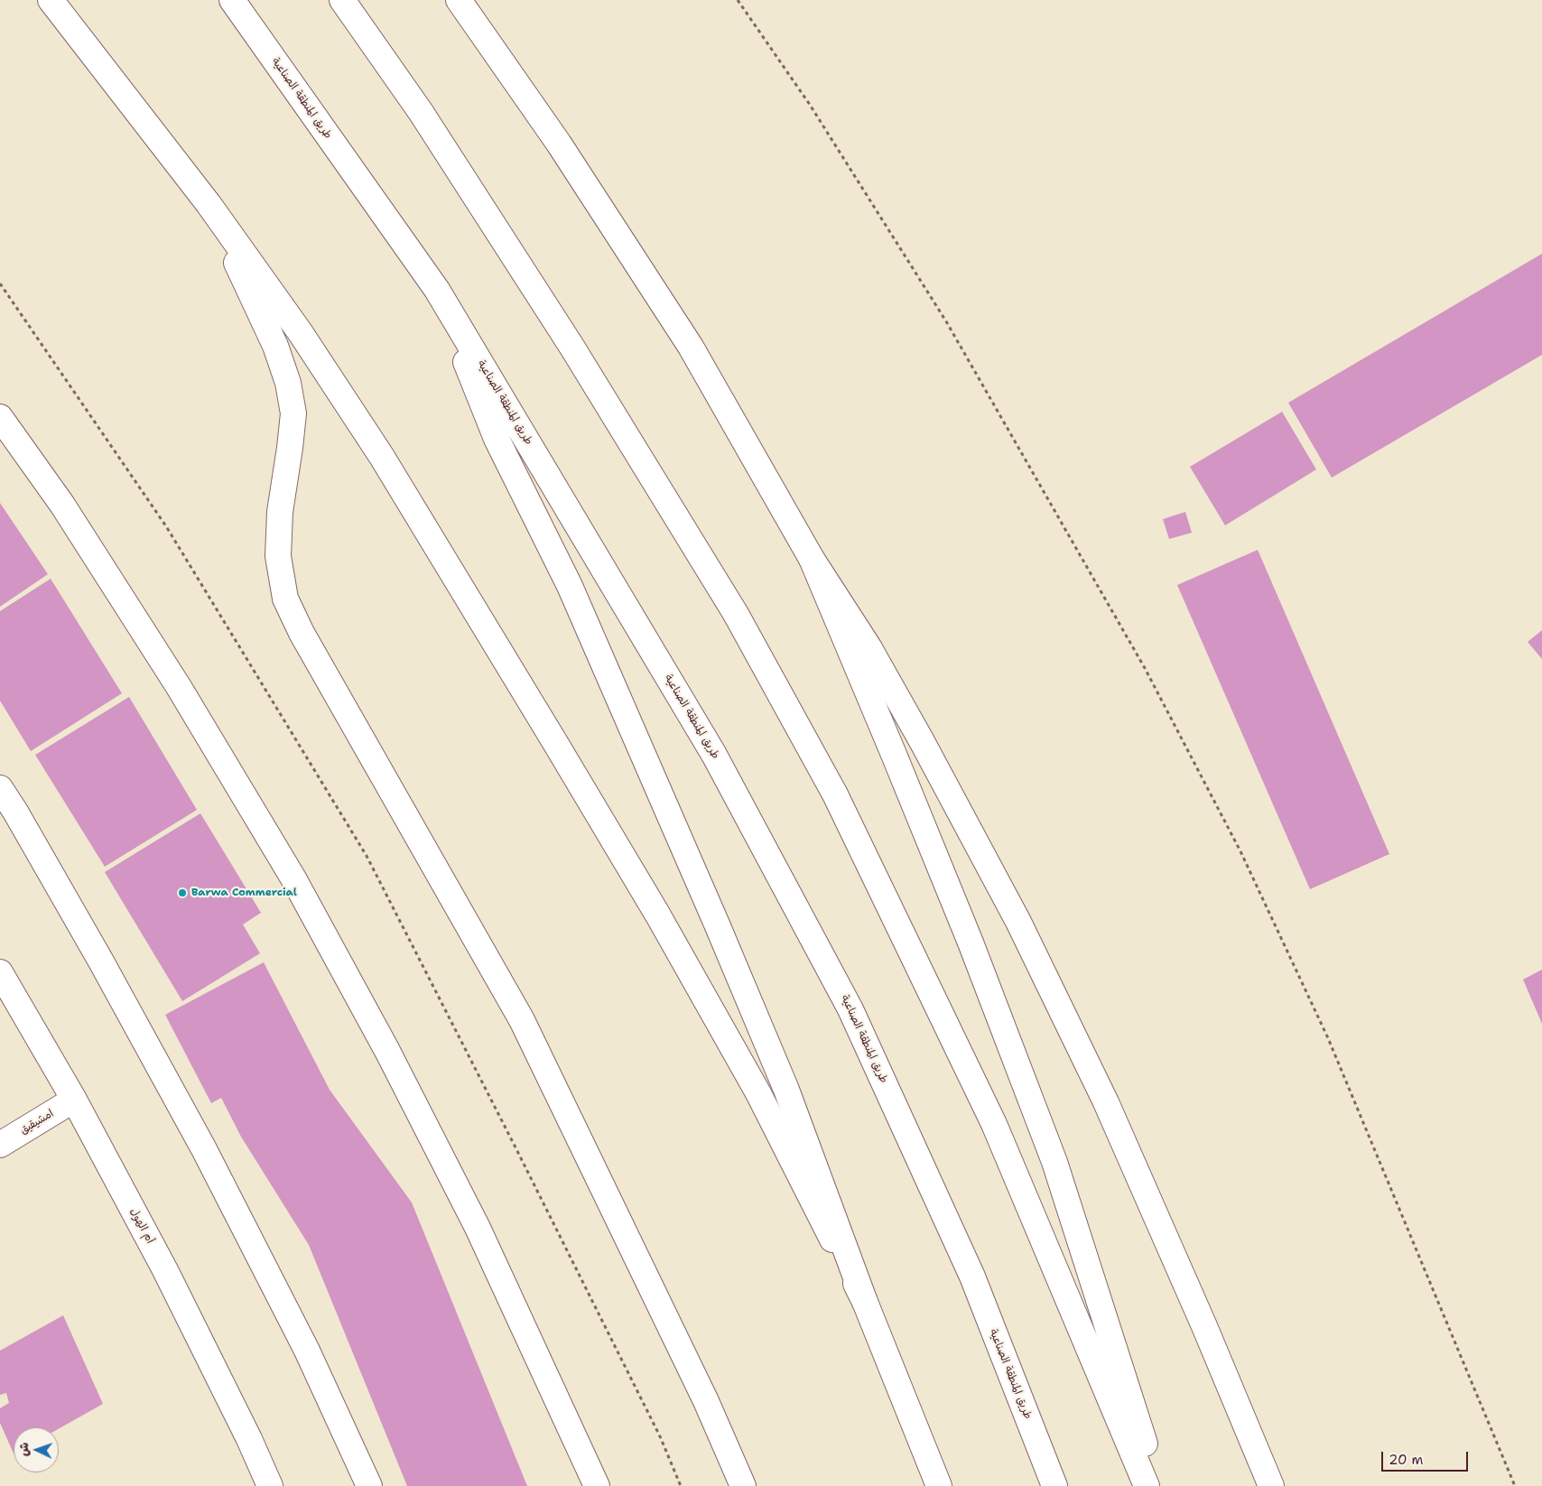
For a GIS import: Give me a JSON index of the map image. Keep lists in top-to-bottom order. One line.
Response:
{"streets":{"main road":["طريق المنطقة الصناعية","امشيقيق","أم الهول"]},"crossings":[["امشيقيق","أم الهول"]],"places":["Barwa Commercial"],"scale_bar":"20 m","north":"left"}
